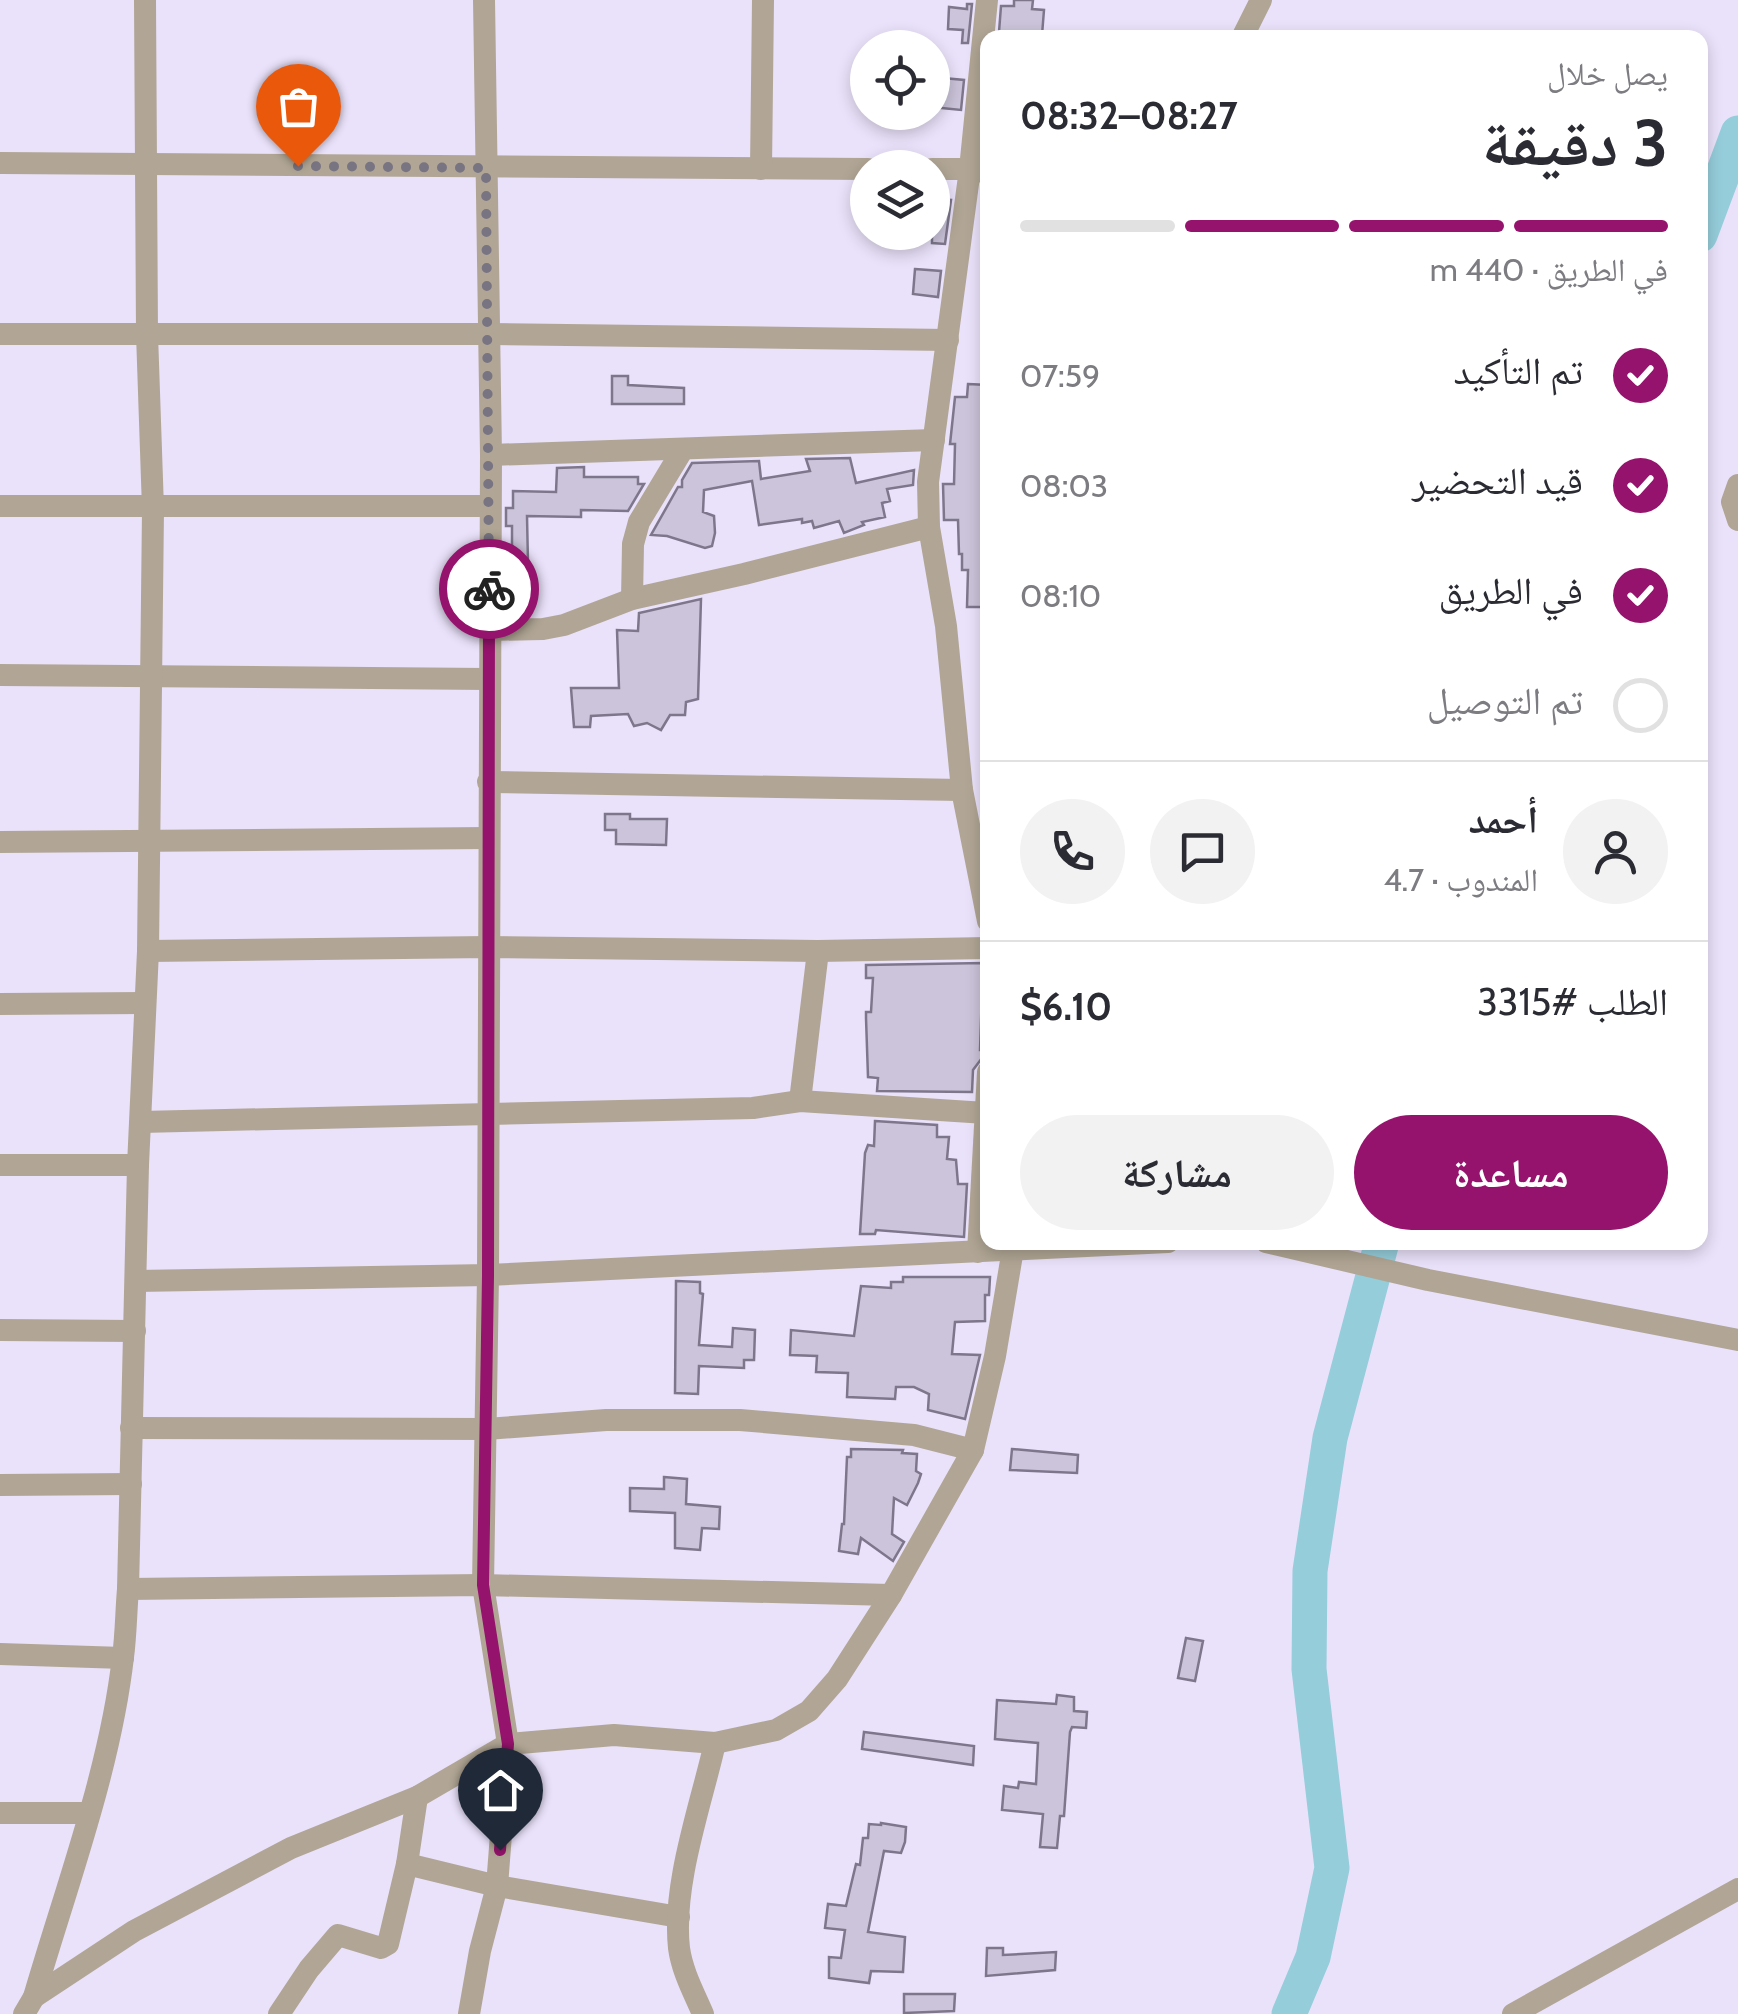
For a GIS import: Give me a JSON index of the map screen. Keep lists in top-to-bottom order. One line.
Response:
{"page":{"heading":["3 دقيقة","يصل خلال","08:27–08:32"],"panel":["أحمد","المندوب · 4.7","الطلب #3315","$6.10"],"bar":"في الطريق · 440 m","list":[["تم التأكيد","07:59"],["قيد التحضير","08:03"],["في الطريق","08:10"],"تم التوصيل"],"buttons":["مساعدة","مشاركة"]}}
